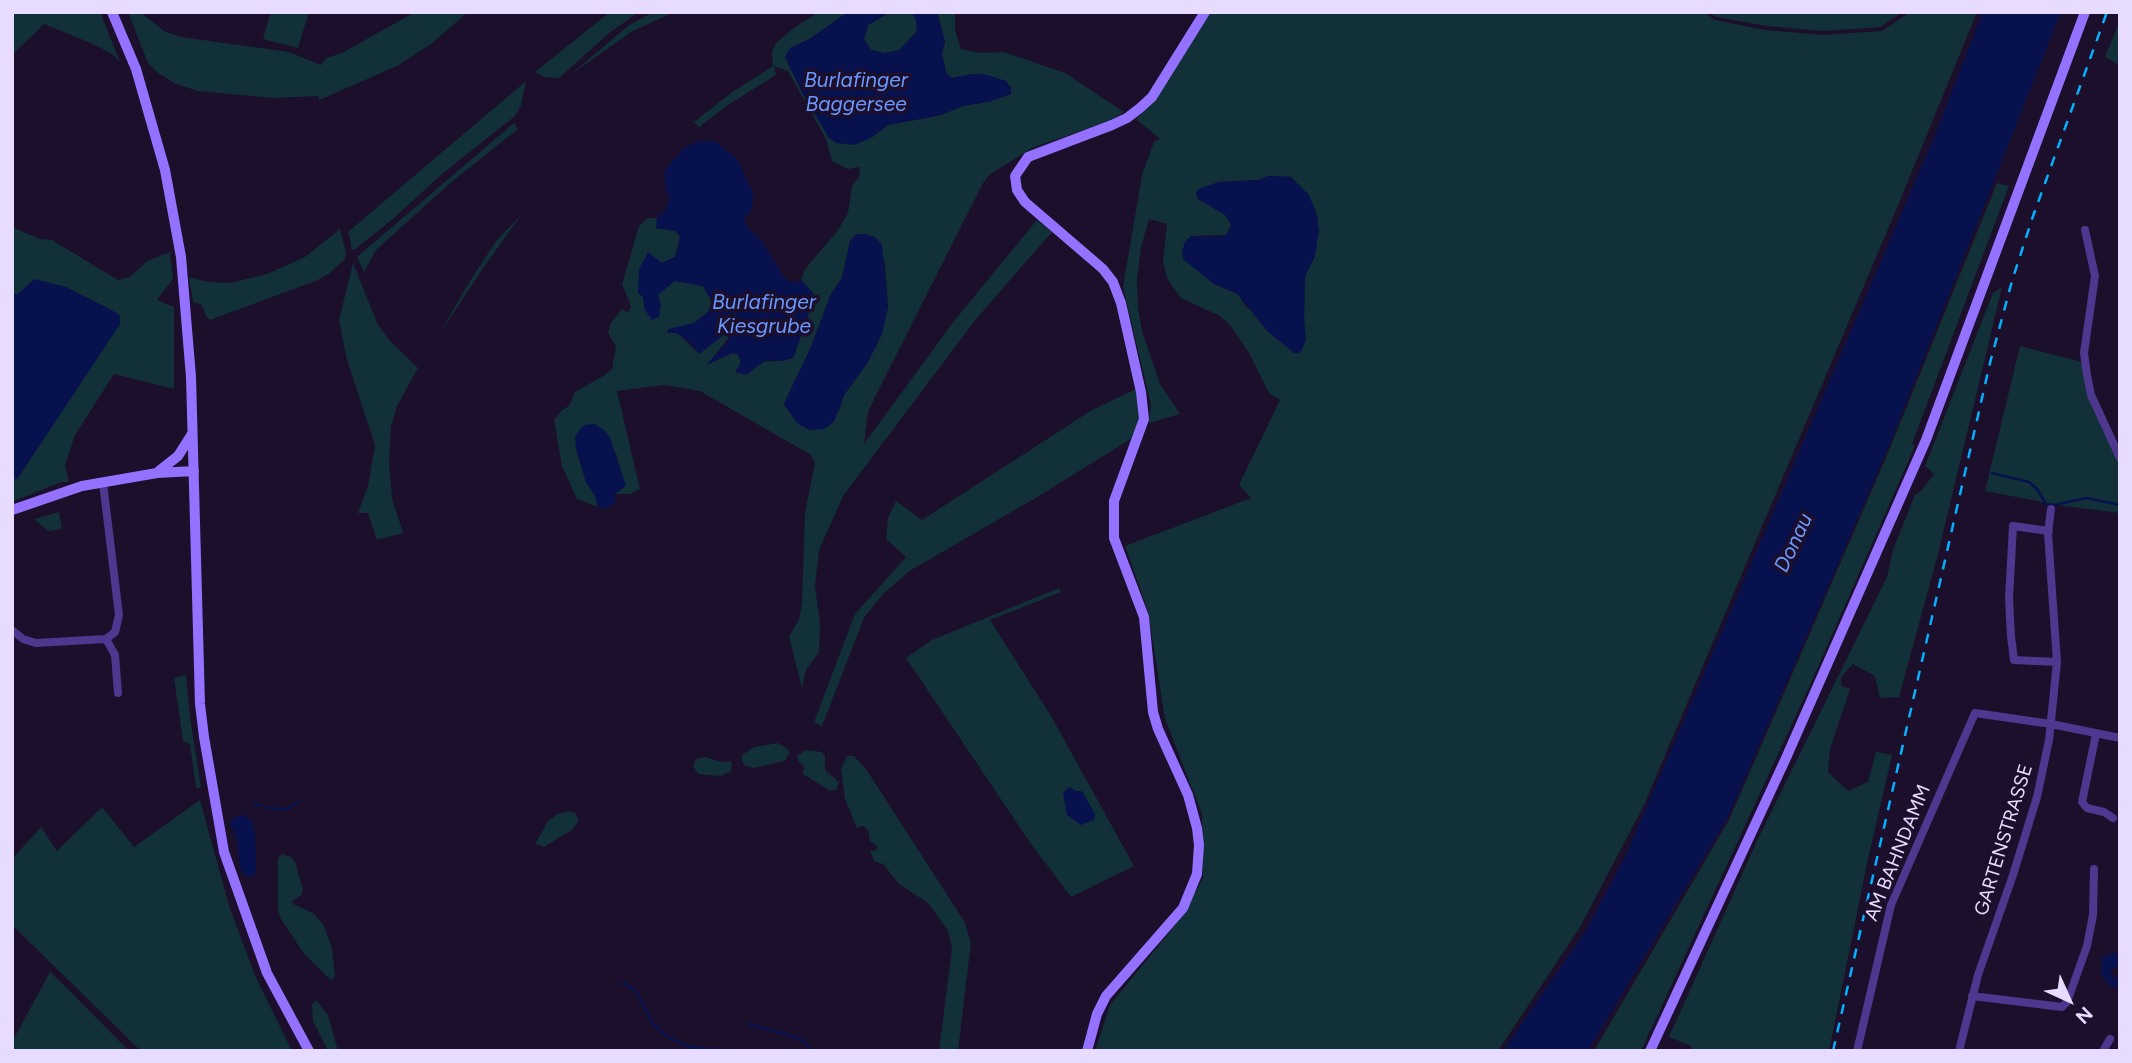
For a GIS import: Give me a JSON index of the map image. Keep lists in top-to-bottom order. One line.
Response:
{"streets":{"street":["GARTENSTRASSE","AM BAHNDAMM"]},"crossings":[["GARTENSTRASSE","AM BAHNDAMM"]],"water":["Burlafinger Baggersee","Burlafinger Kiesgrube","Donau"],"north":"bottom right"}
